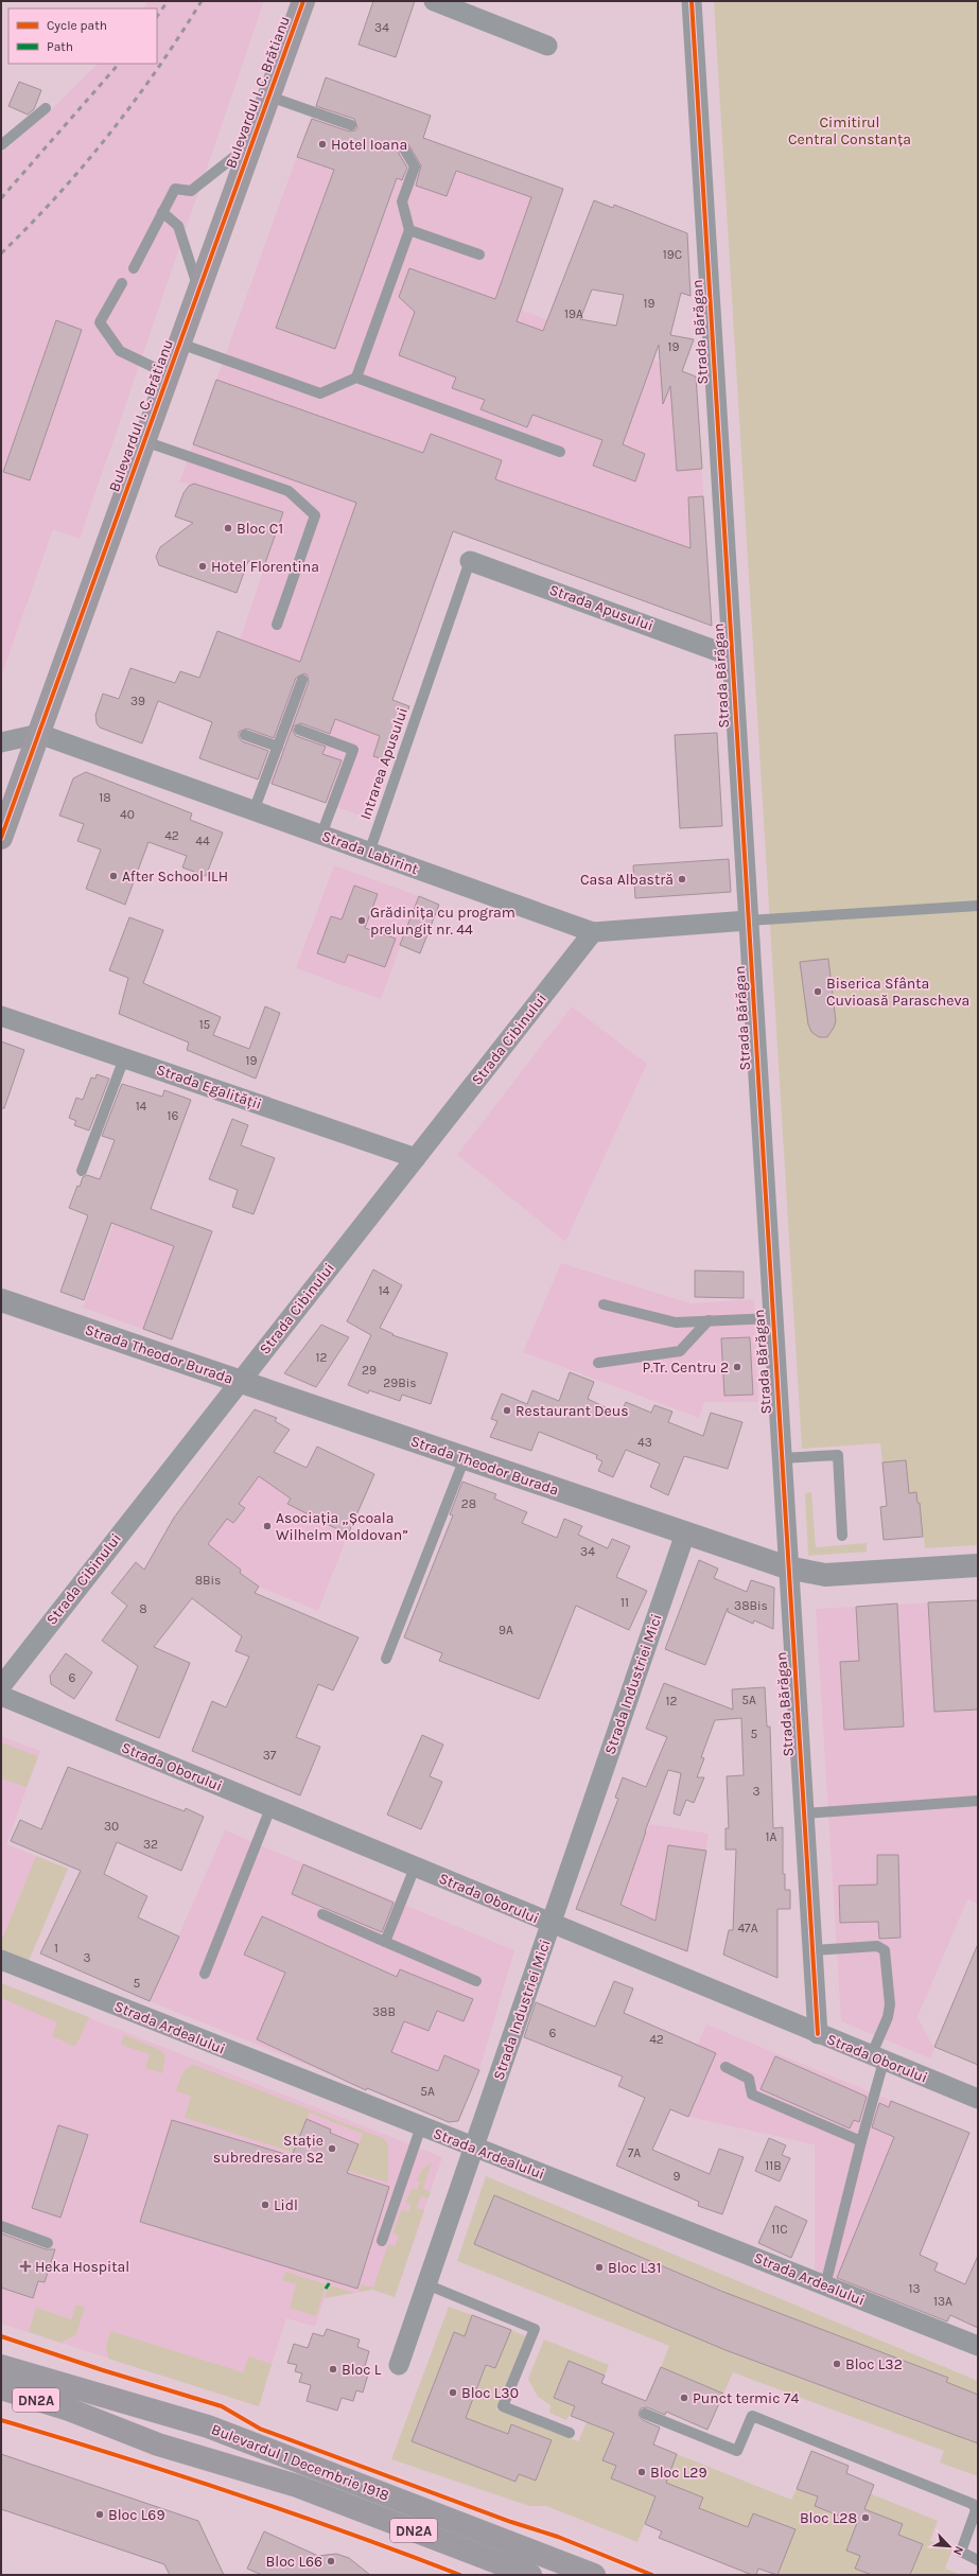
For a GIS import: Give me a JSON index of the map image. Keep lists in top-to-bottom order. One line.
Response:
{"streets":{"main road":["Bulevardul I. C. Brătianu","DN2A","Bulevardul 1 Decembrie 1918"],"street":["Strada Bărăgan","Strada Apusului","Strada Labirint","Strada Cibinului","Strada Egalității","Strada Theodor Burada","Strada Industriei Mici","Strada Oborului","Strada Ardealului"],"lane":["Intrarea Apusului"]},"crossings":[["Bulevardul I. C. Brătianu","Strada Labirint"],["Strada Bărăgan","Strada Apusului"],["Strada Bărăgan","Strada Labirint"],["Strada Bărăgan","Strada Theodor Burada"],["Strada Bărăgan","Strada Oborului"],["Strada Apusului","Intrarea Apusului"],["Intrarea Apusului","Strada Labirint"],["Strada Labirint","Strada Cibinului"],["Strada Cibinului","Strada Egalității"],["Strada Cibinului","Strada Theodor Burada"],["Strada Theodor Burada","Strada Industriei Mici"],["Strada Industriei Mici","Strada Oborului"],["Strada Industriei Mici","Strada Ardealului"]],"parks":["Cimitirul Central Constanța"],"places":{"other":["Hotel Ioana","Bloc C1","Hotel Florentina","After School ILH","Casa Albastră","Grădinița cu program prelungit nr. 44","Biserica Sfânta Cuvioasă Parascheva","P.Tr. Centru 2","Restaurant Deus","Asociația „Școala Wilhelm Moldovan”","Stație subredresare S2","Lidl","Bloc L31","Bloc L32","Bloc L","Bloc L30","Punct termic 74","Bloc L29","Bloc L69","Bloc L28","Bloc L66"],"health":["Heka Hospital"]},"house_numbers":["34","19C","19","19A","19","39","18","40","42","44","15","19","14","16","14","12","29","29Bis","43","28","34","8Bis","11","38Bis","8","9A","6","5A","12","5","37","3","30","1A","32","47A","1","3","5","38B","6","42","5A","7A","11B","9","11C","13","13A"],"legend":["Cycle path","Path"],"north":"bottom right"}
